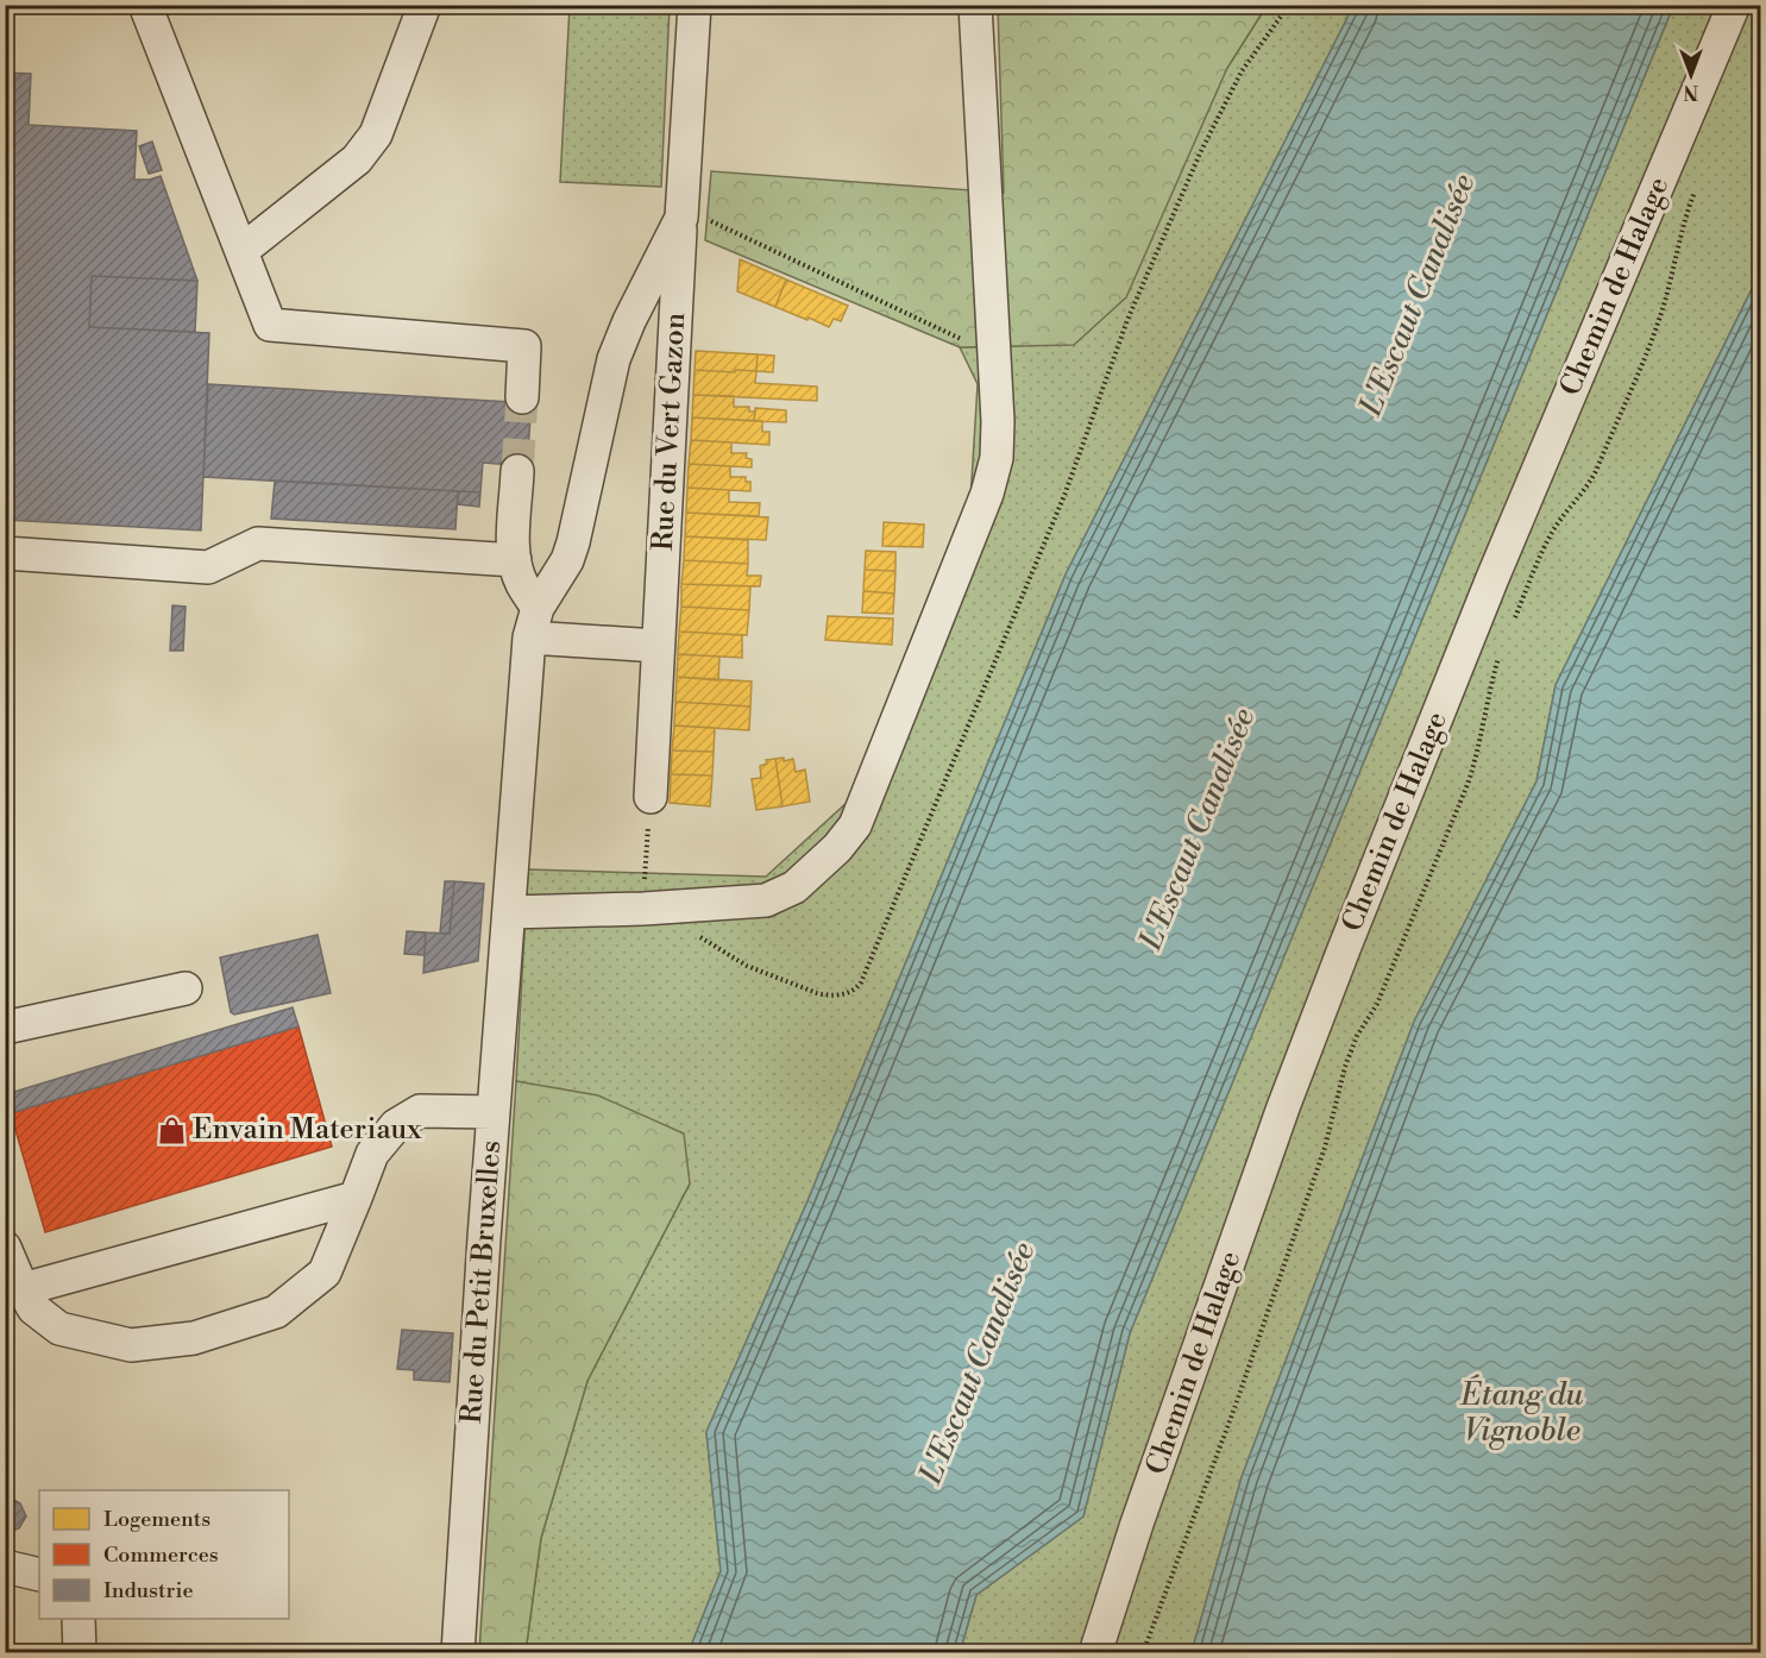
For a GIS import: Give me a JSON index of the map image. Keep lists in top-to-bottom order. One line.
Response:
{"streets":{"street":["Chemin de Halage","Rue du Vert Gazon","Rue du Petit Bruxelles"]},"crossings":[["Rue du Vert Gazon","Rue du Petit Bruxelles"]],"water":["L'Escaut Canalisée","Étang du Vignoble"],"places":{"shop":["Envain Materiaux"]},"legend":["Logements","Commerces","Industrie"],"north":"bottom"}
